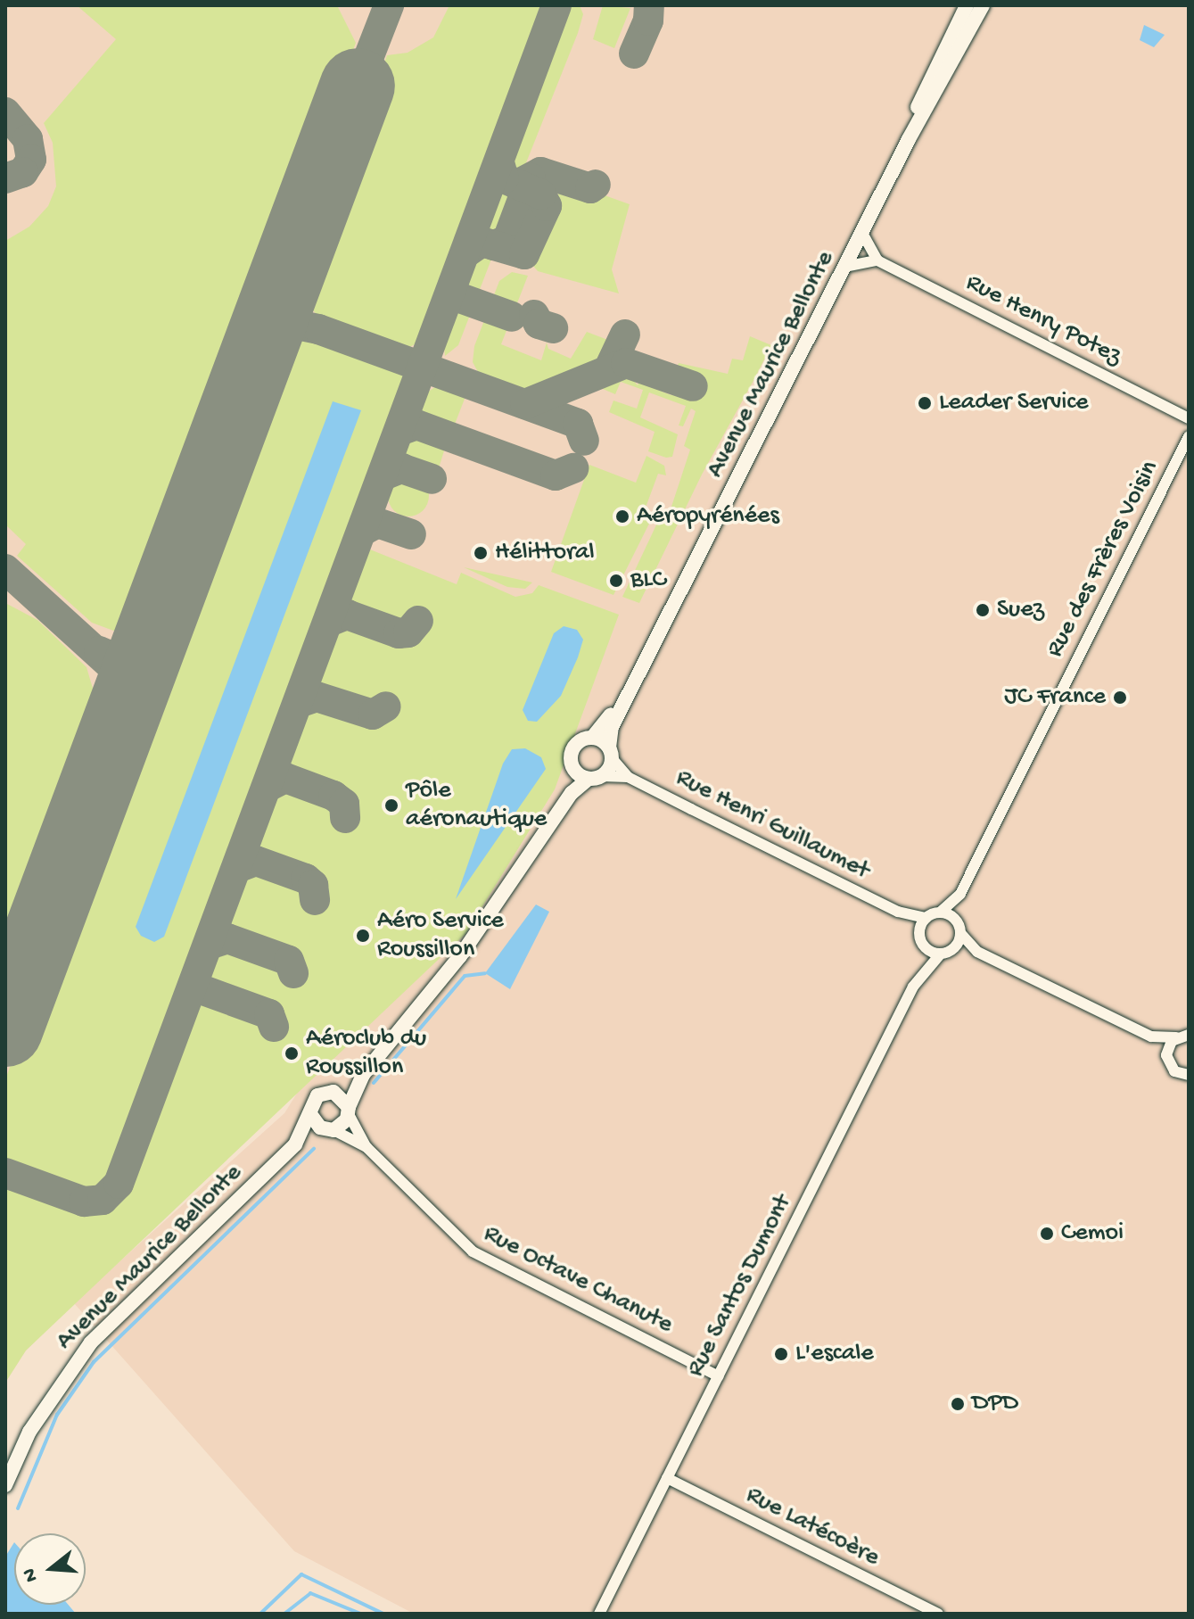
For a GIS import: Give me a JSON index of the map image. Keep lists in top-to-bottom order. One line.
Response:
{"streets":{"street":["Rue Henry Potez","Avenue Maurice Bellonte","Rue des Frères Voisin","Rue Henri Guillaumet","Rue Octave Chanute","Rue Santos Dumont","Rue Latécoère"]},"crossings":[["Avenue Maurice Bellonte","Rue Henri Guillaumet"],["Avenue Maurice Bellonte","Rue Octave Chanute"],["Rue des Frères Voisin","Rue Henri Guillaumet"],["Rue des Frères Voisin","Rue Santos Dumont"],["Rue Henri Guillaumet","Rue Santos Dumont"],["Rue Octave Chanute","Rue Santos Dumont"],["Rue Santos Dumont","Rue Latécoère"]],"places":["Leader Service","Aéropyrénées","Hélittoral","BLC","Suez","JC France","Pôle aéronautique","Aéro Service Roussillon","Aéroclub du Roussillon","Cemoi","L'escale","DPD"],"north":"left"}
